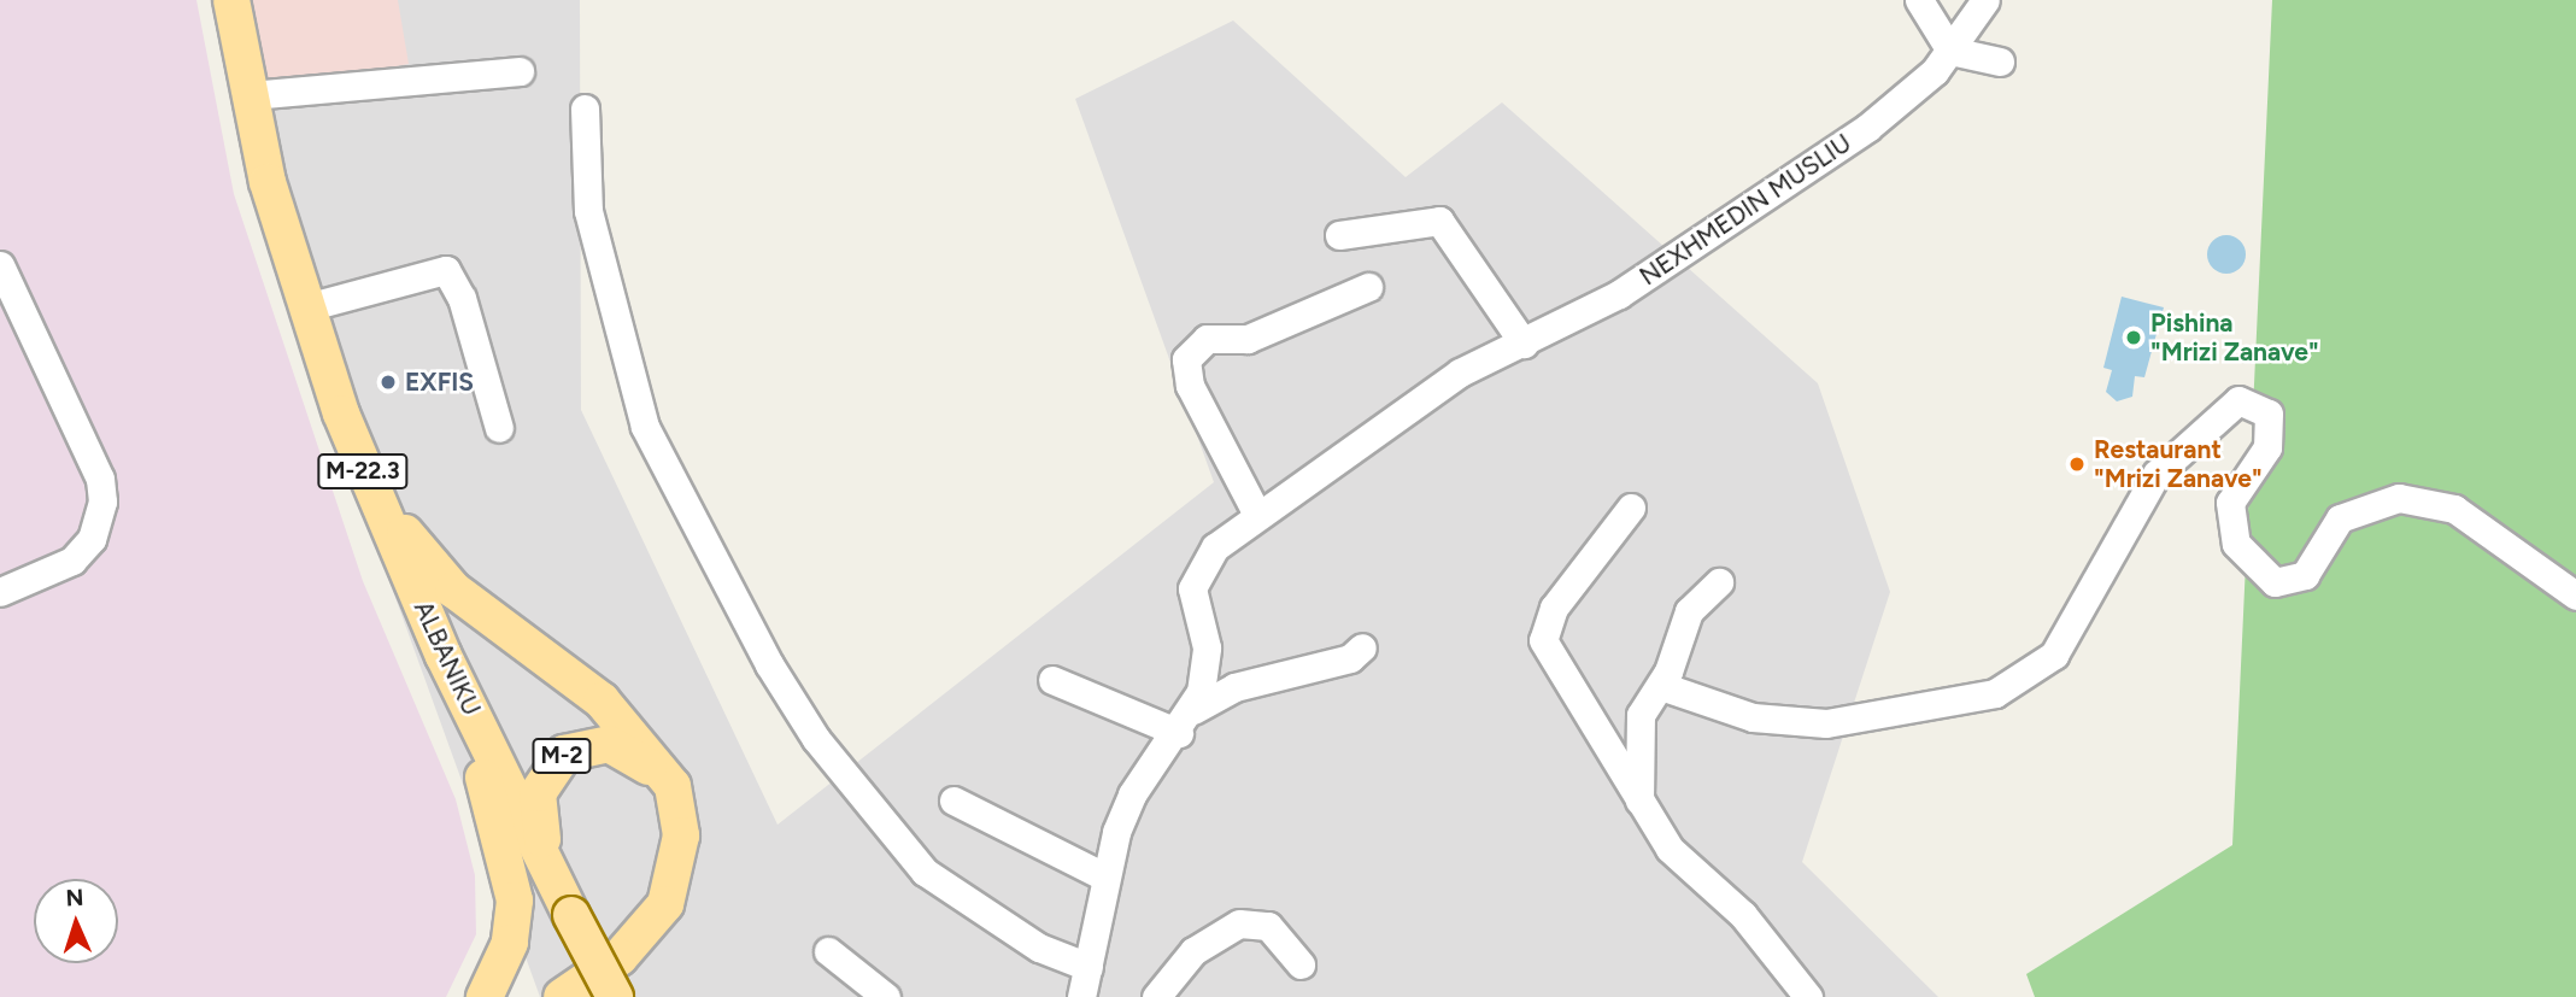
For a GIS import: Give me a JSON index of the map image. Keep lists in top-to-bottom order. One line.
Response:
{"streets":{"main road":["M-22.3","ALBANIKU","M-2"],"street":["NEXHMEDIN MUSLIU"]},"crossings":[["ALBANIKU","M-2"]],"places":["Pishina \"Mrizi Zanave\"","EXFIS","Restaurant \"Mrizi Zanave\""],"north":"top"}
